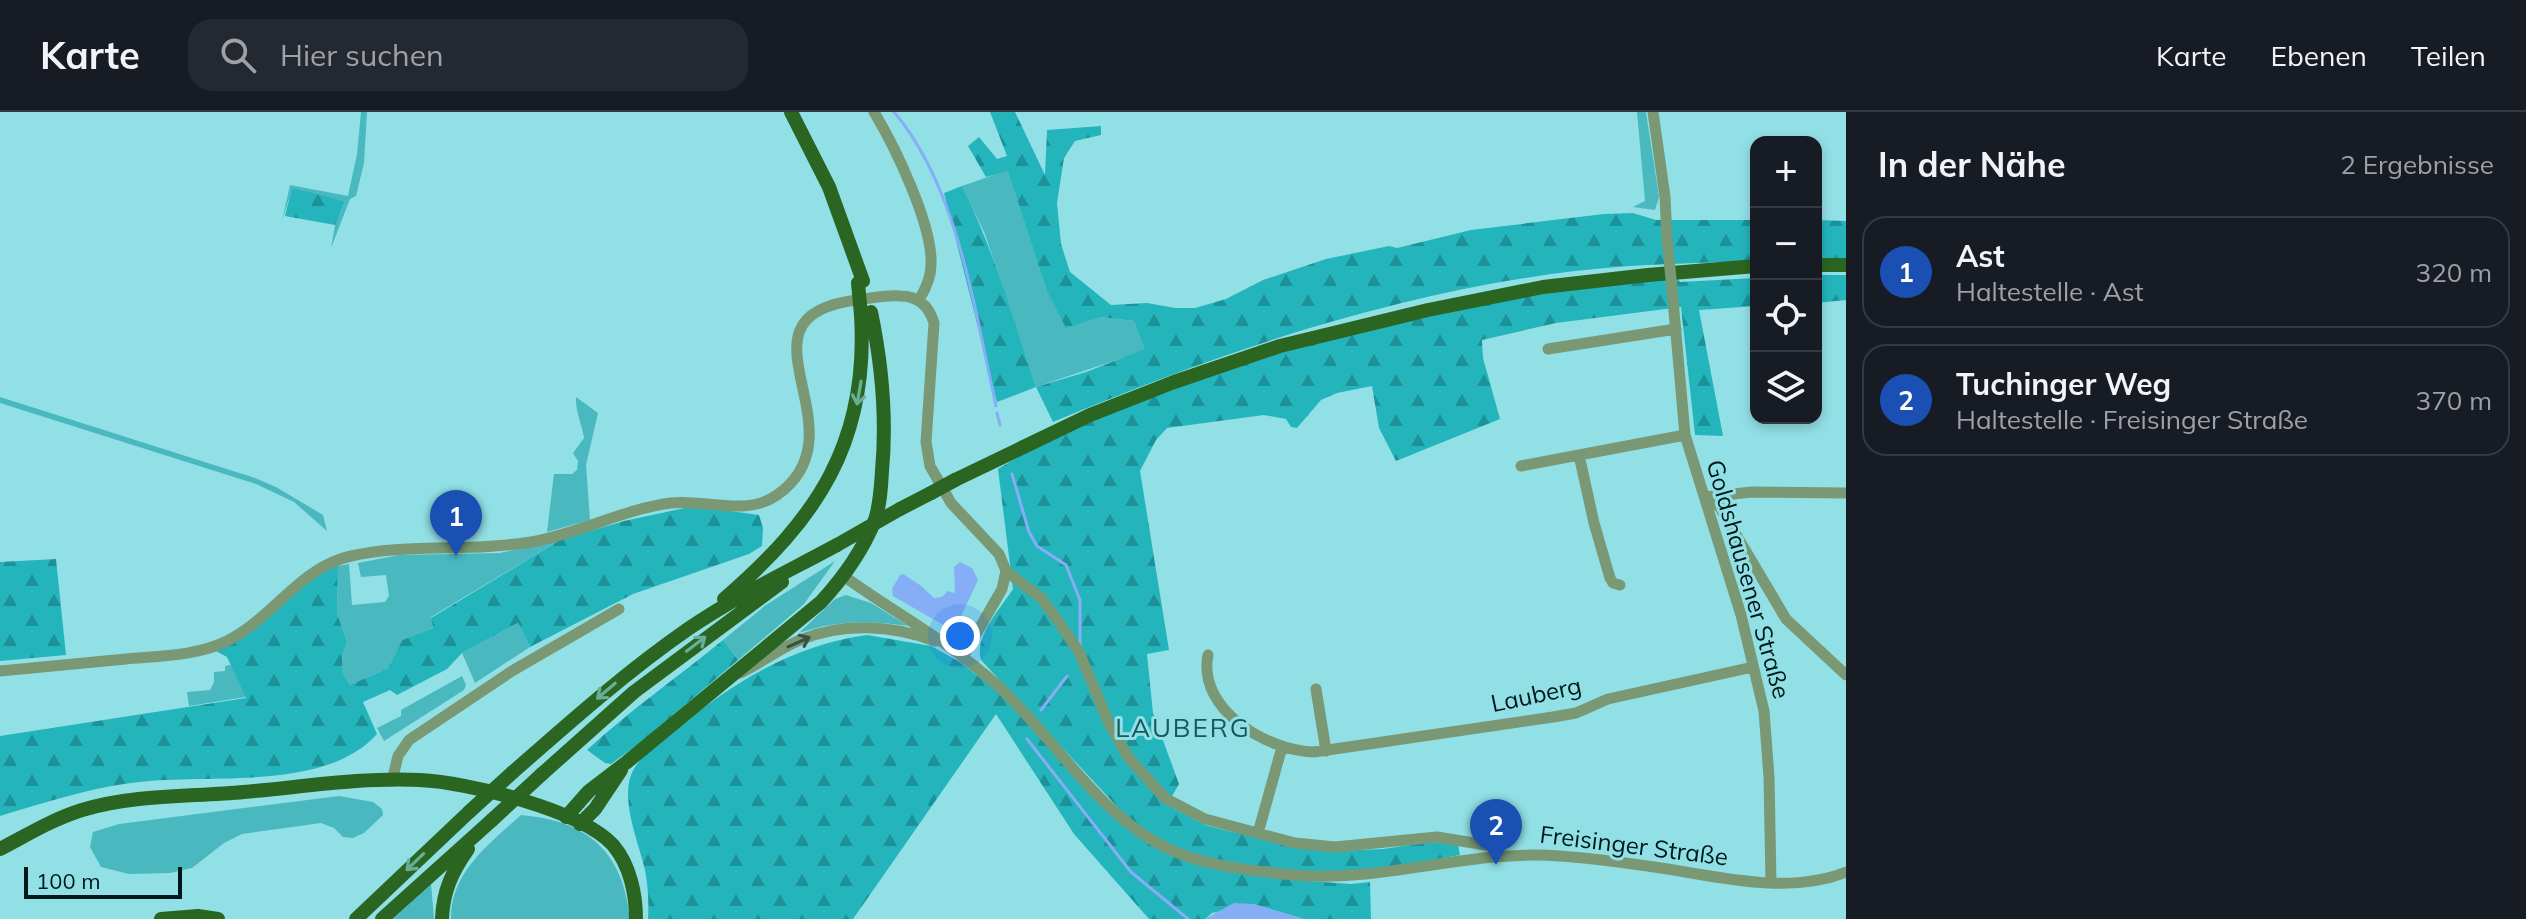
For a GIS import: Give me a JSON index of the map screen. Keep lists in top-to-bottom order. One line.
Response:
{"streets":{"street":["Goldshausener Straße","Lauberg","Freisinger Straße"]},"crossings":[["Goldshausener Straße","Lauberg"],["Goldshausener Straße","Freisinger Straße"]],"districts":["LAUBERG"],"scale_bar":"100 m","page":{"header":"Karte","search":"Hier suchen","nav":["Karte","Ebenen","Teilen"],"heading":["In der Nähe","2 Ergebnisse"],"map_buttons":["+","−"],"list":[{"mark":"1","name":"Ast","note":"Haltestelle · Ast","value":"320 m"},{"mark":"2","name":"Tuchinger Weg","note":"Haltestelle · Freisinger Straße","value":"370 m"}],"pins":["1","2"],"scale":"100 m"}}
